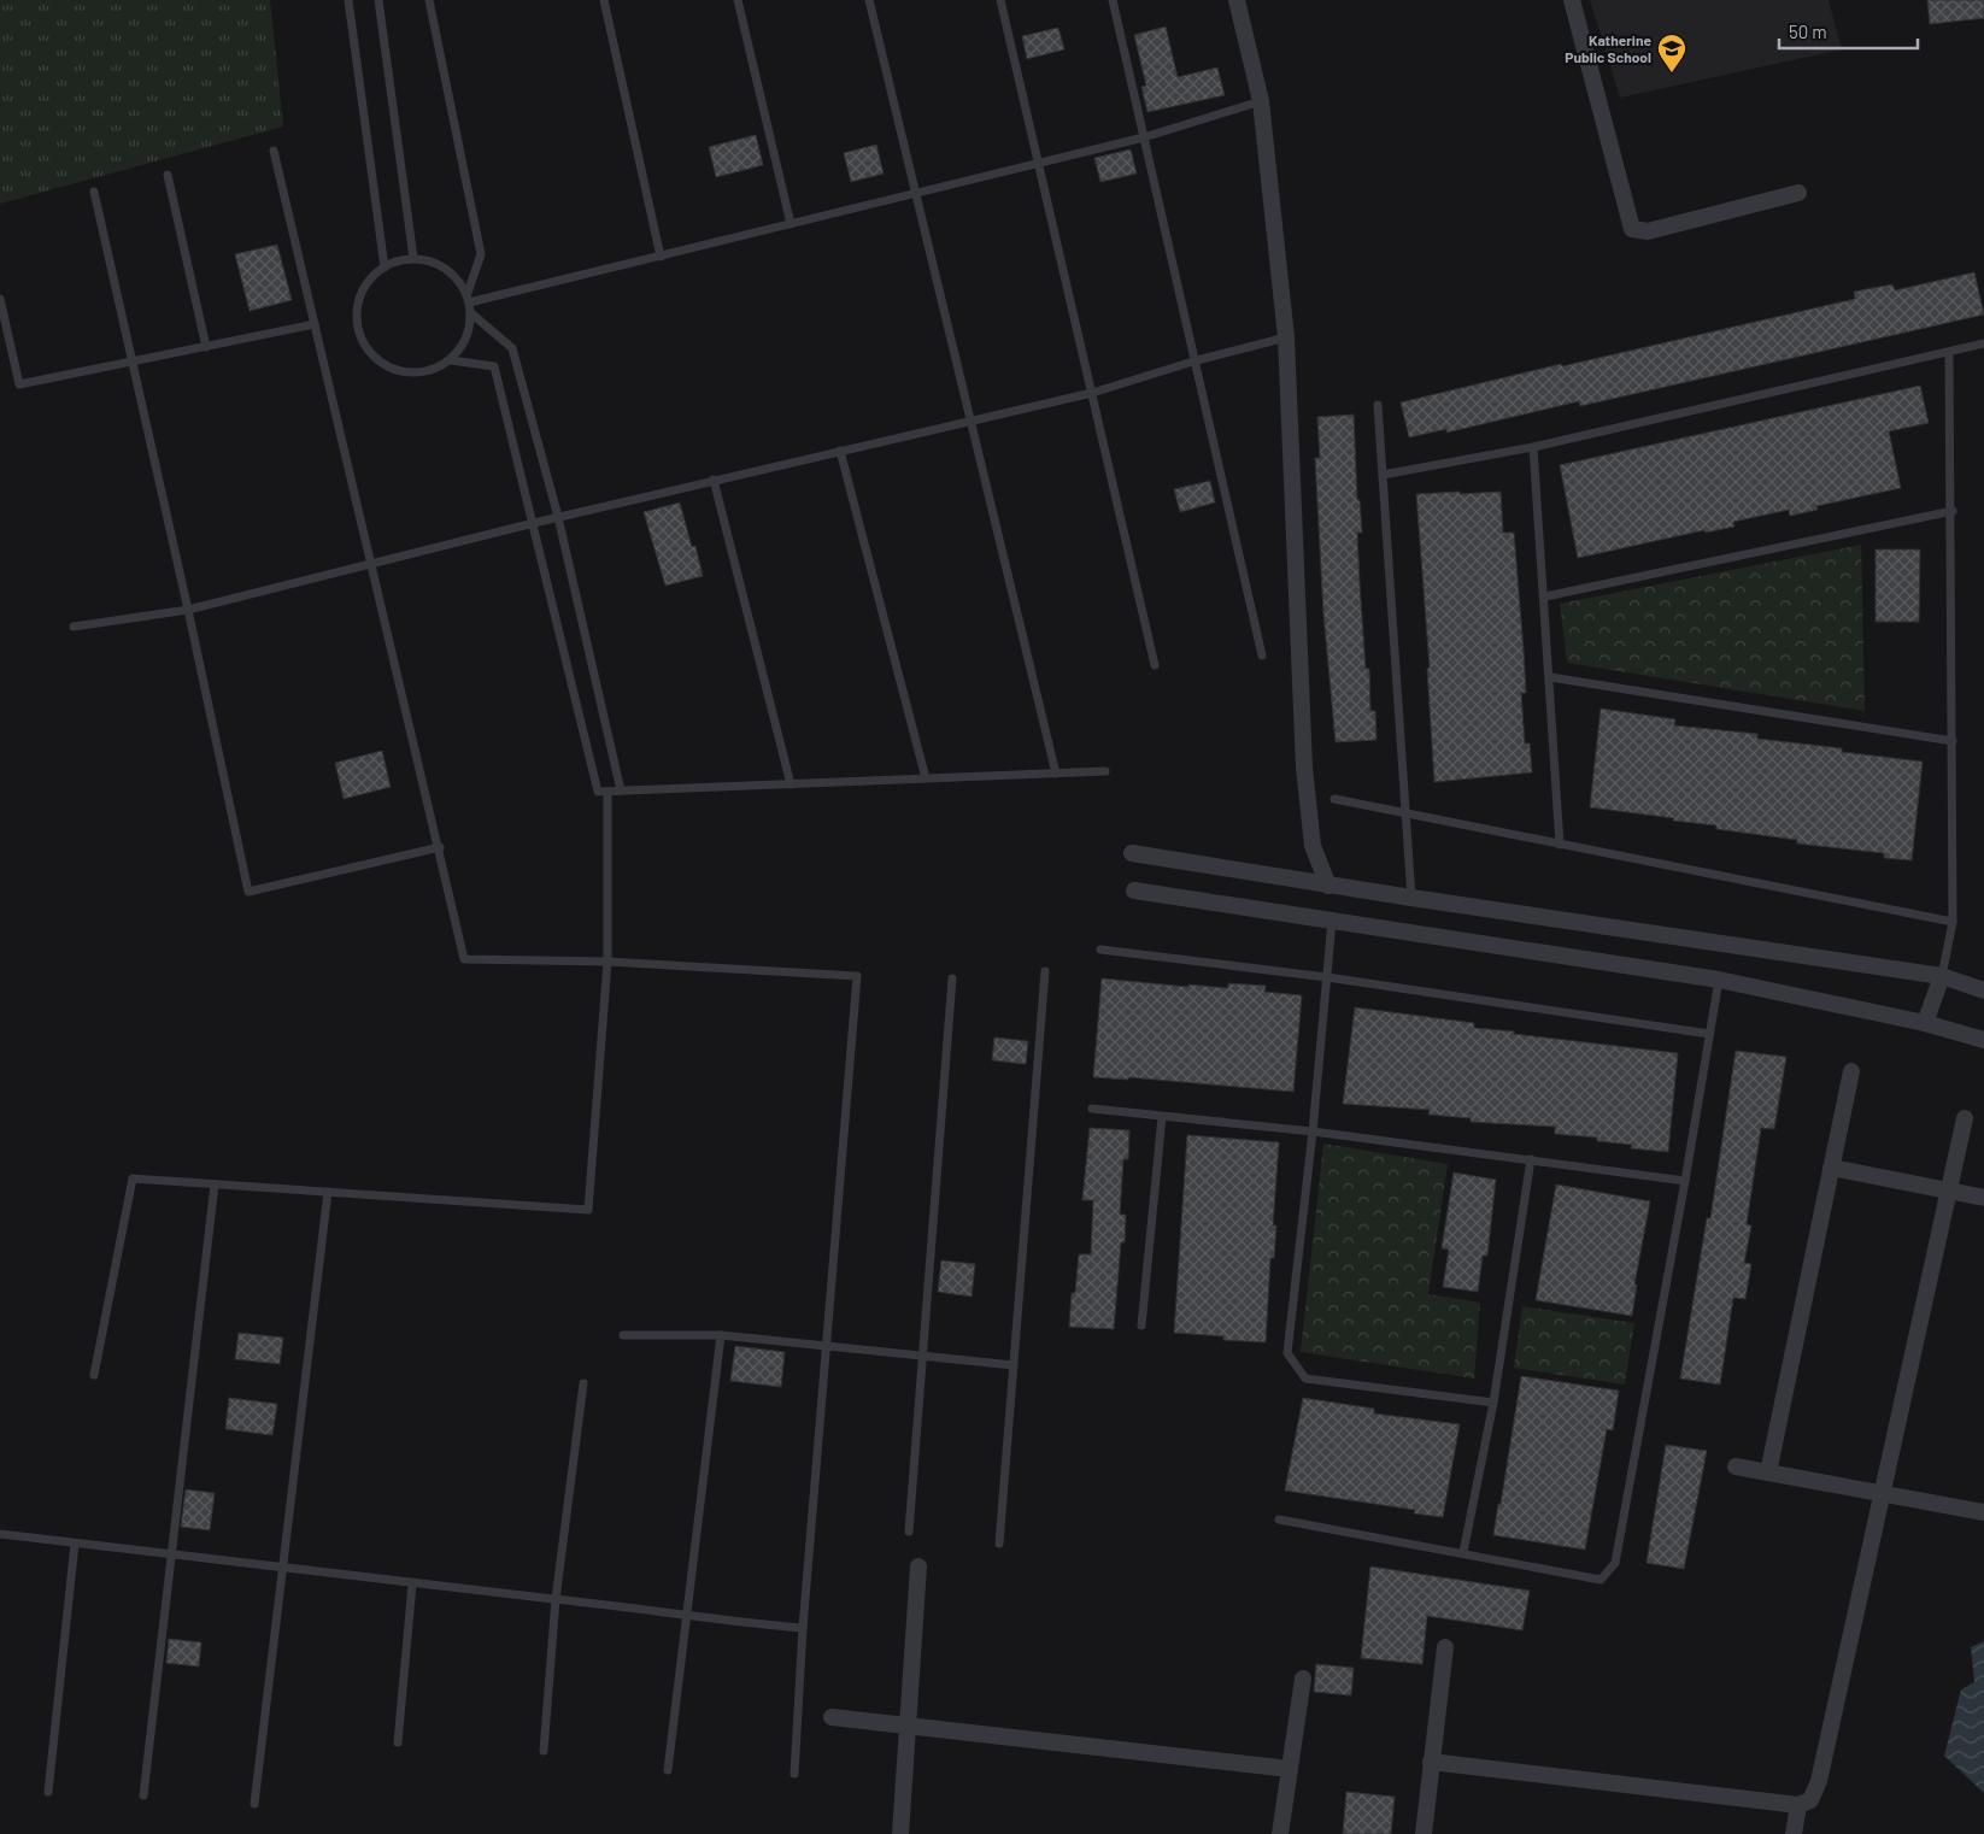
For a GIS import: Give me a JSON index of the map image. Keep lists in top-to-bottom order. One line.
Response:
{"places":{"school or university":["Katherine Public School"]},"scale_bar":"50 m"}
